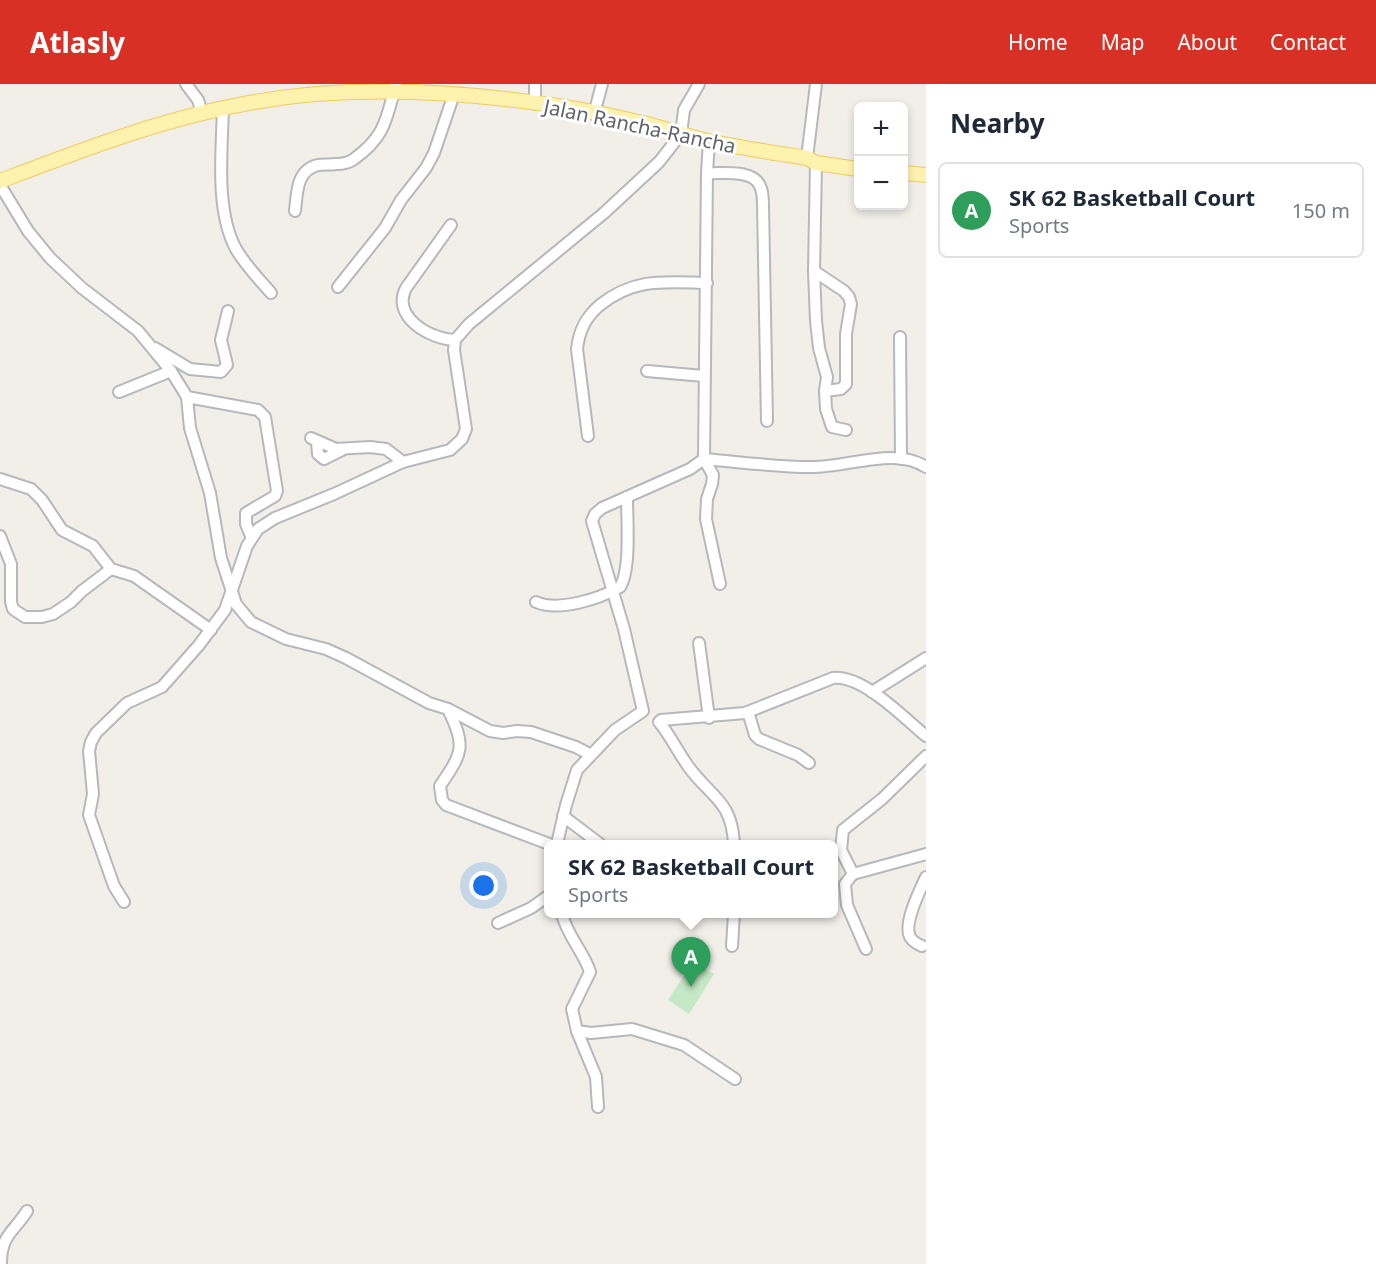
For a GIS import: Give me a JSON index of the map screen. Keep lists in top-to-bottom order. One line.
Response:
{"streets":{"main road":["Jalan Rancha-Rancha"]},"page":{"header":"Atlasly","nav":["Home","Map","About","Contact"],"heading":"Nearby","map_buttons":["+","−"],"list":[{"mark":"A","name":"SK 62 Basketball Court","note":"Sports","value":"150 m"}],"popup":["SK 62 Basketball Court","Sports"],"pins":"A"}}
